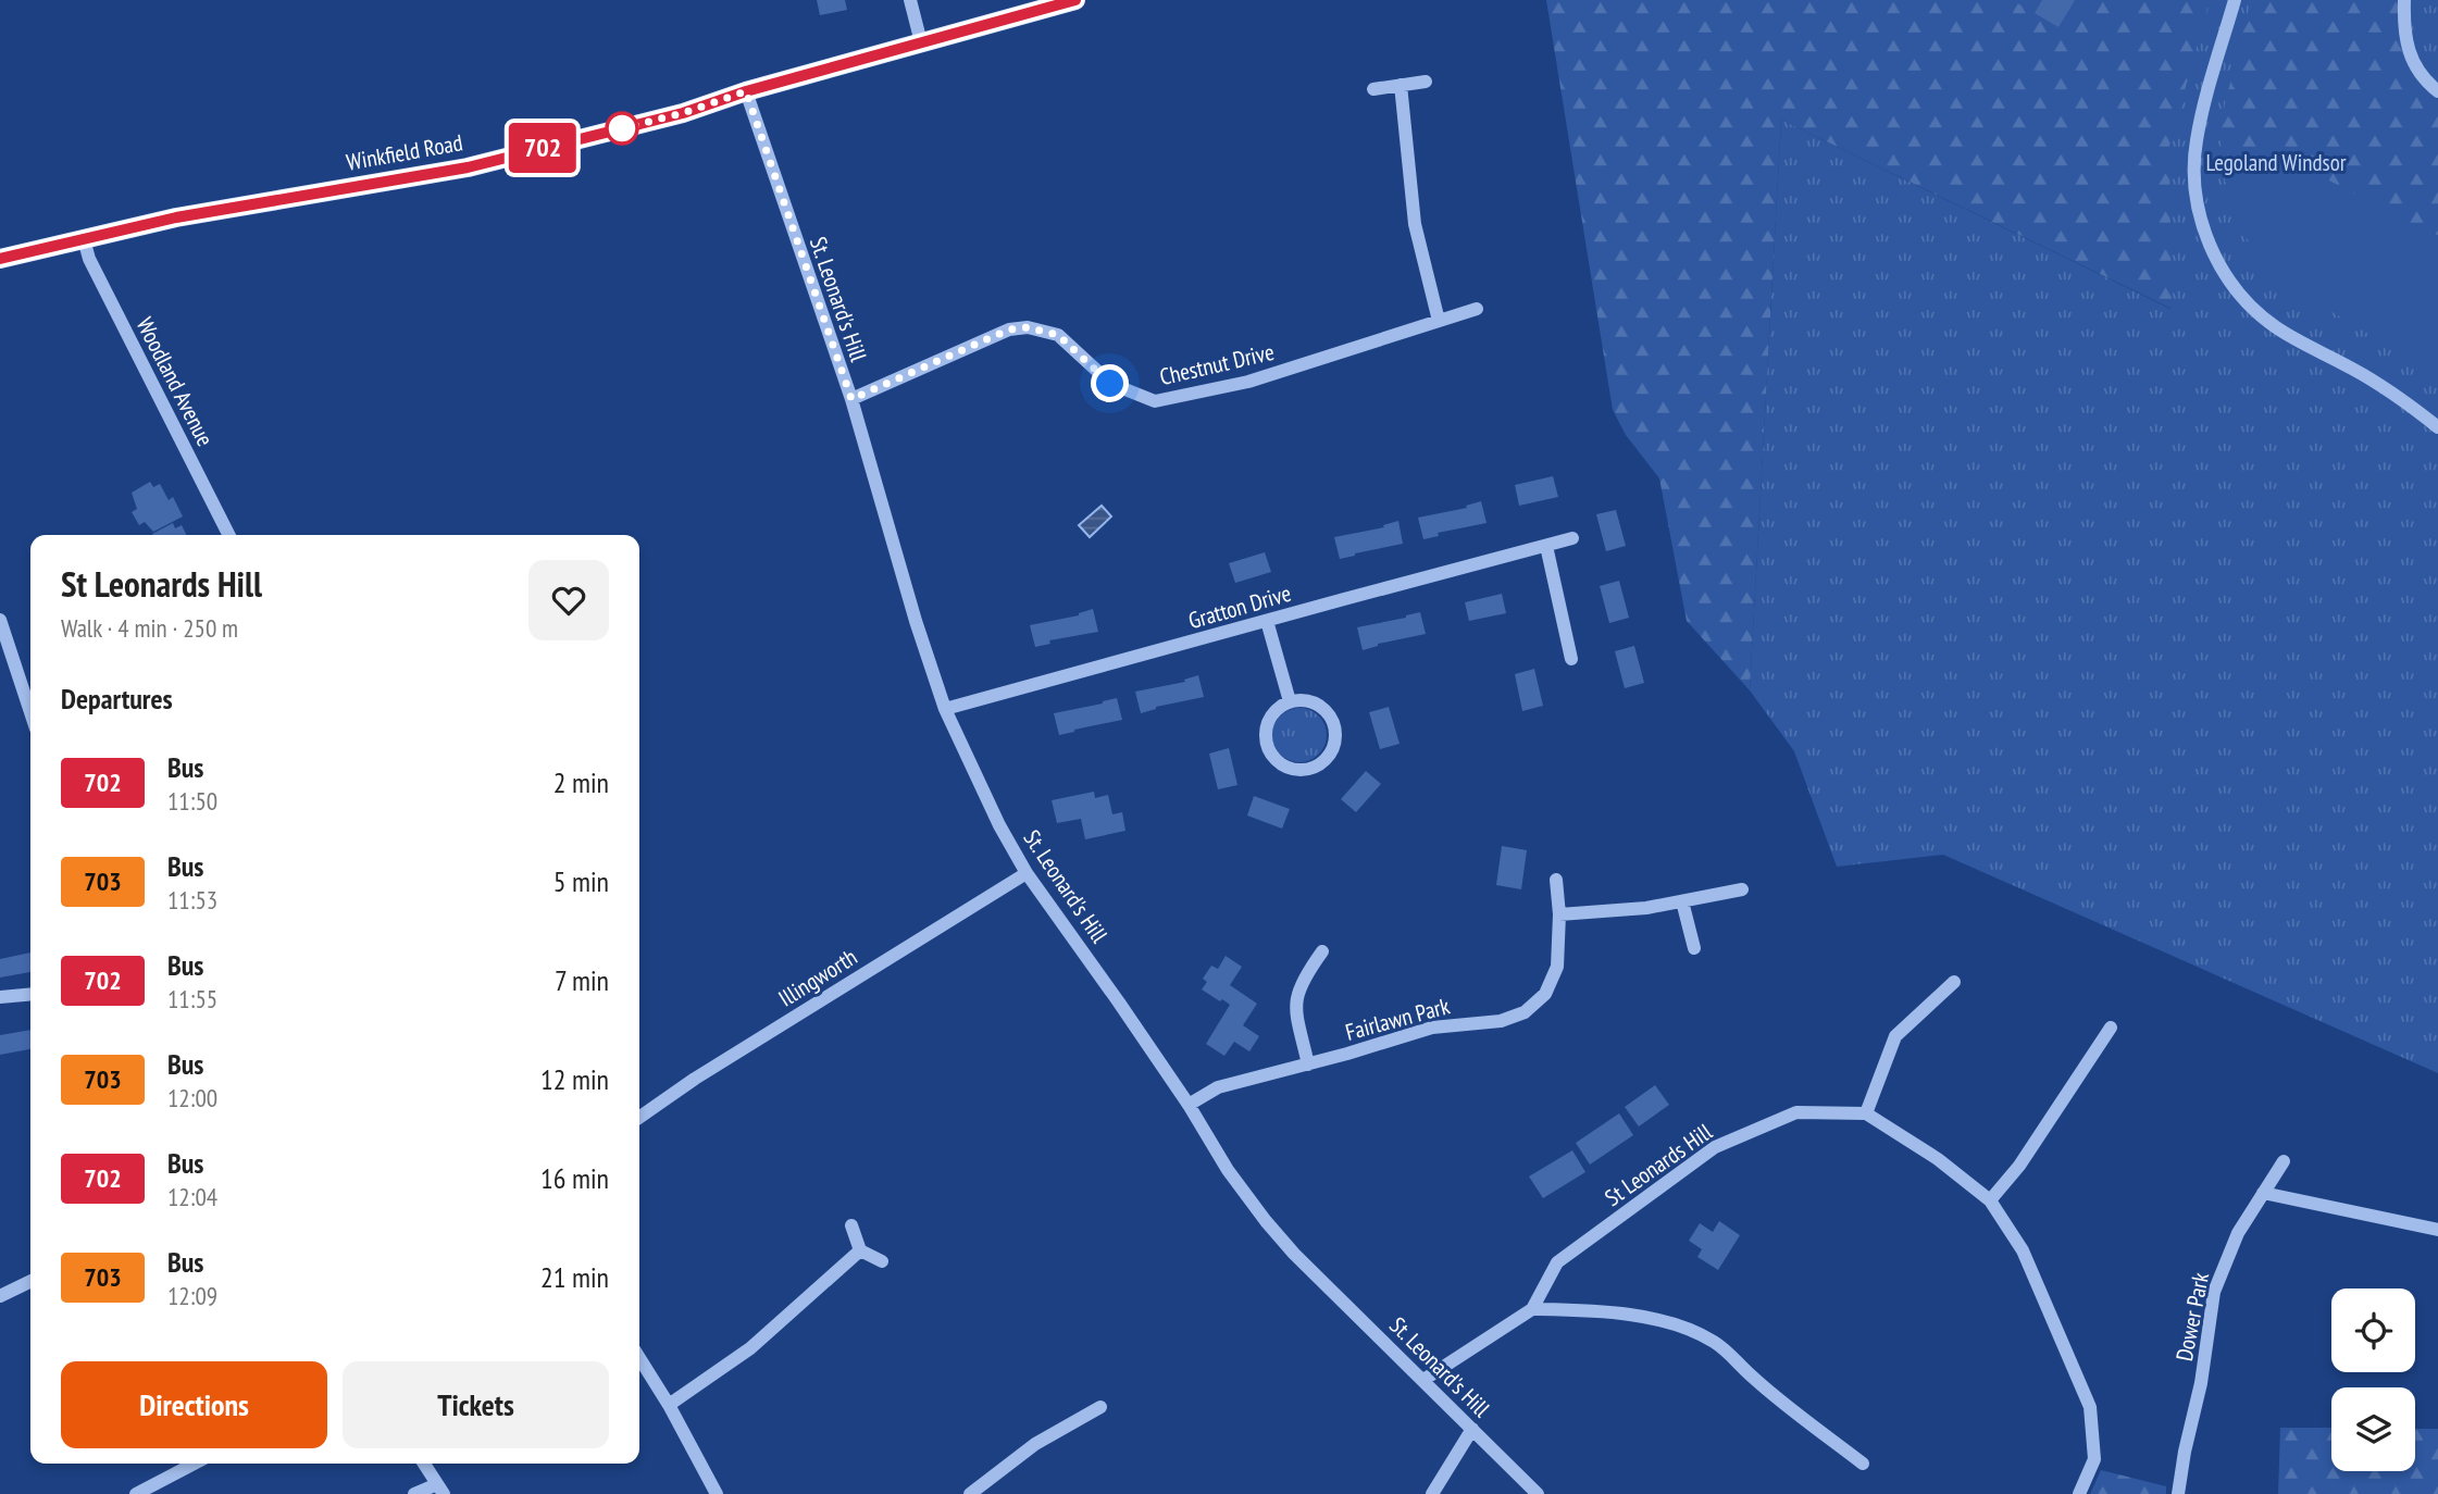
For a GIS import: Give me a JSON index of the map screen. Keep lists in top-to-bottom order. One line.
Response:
{"streets":{"main road":["Winkfield Road"],"street":["St. Leonard's Hill","Chestnut Drive","Woodland Avenue","Gratton Drive","Illingworth","Fairlawn Park","St Leonards Hill","Dower Park"]},"crossings":[["Winkfield Road","St. Leonard's Hill"],["Winkfield Road","Woodland Avenue"],["St. Leonard's Hill","Chestnut Drive"],["St. Leonard's Hill","Gratton Drive"],["St. Leonard's Hill","Illingworth"],["St. Leonard's Hill","Fairlawn Park"],["St. Leonard's Hill","St Leonards Hill"]],"parks":["Legoland Windsor"],"lines":["bus line 702"],"page":{"on_map":"702","heading":[["St Leonards Hill","Walk · 4 min · 250 m"],"Departures"],"list":[{"mark":"702","name":"Bus","note":"11:50","value":"2 min"},{"mark":"703","name":"Bus","note":"11:53","value":"5 min"},{"mark":"702","name":"Bus","note":"11:55","value":"7 min"},{"mark":"703","name":"Bus","note":"12:00","value":"12 min"},{"mark":"702","name":"Bus","note":"12:04","value":"16 min"},{"mark":"703","name":"Bus","note":"12:09","value":"21 min"}],"buttons":["Directions","Tickets"]}}
